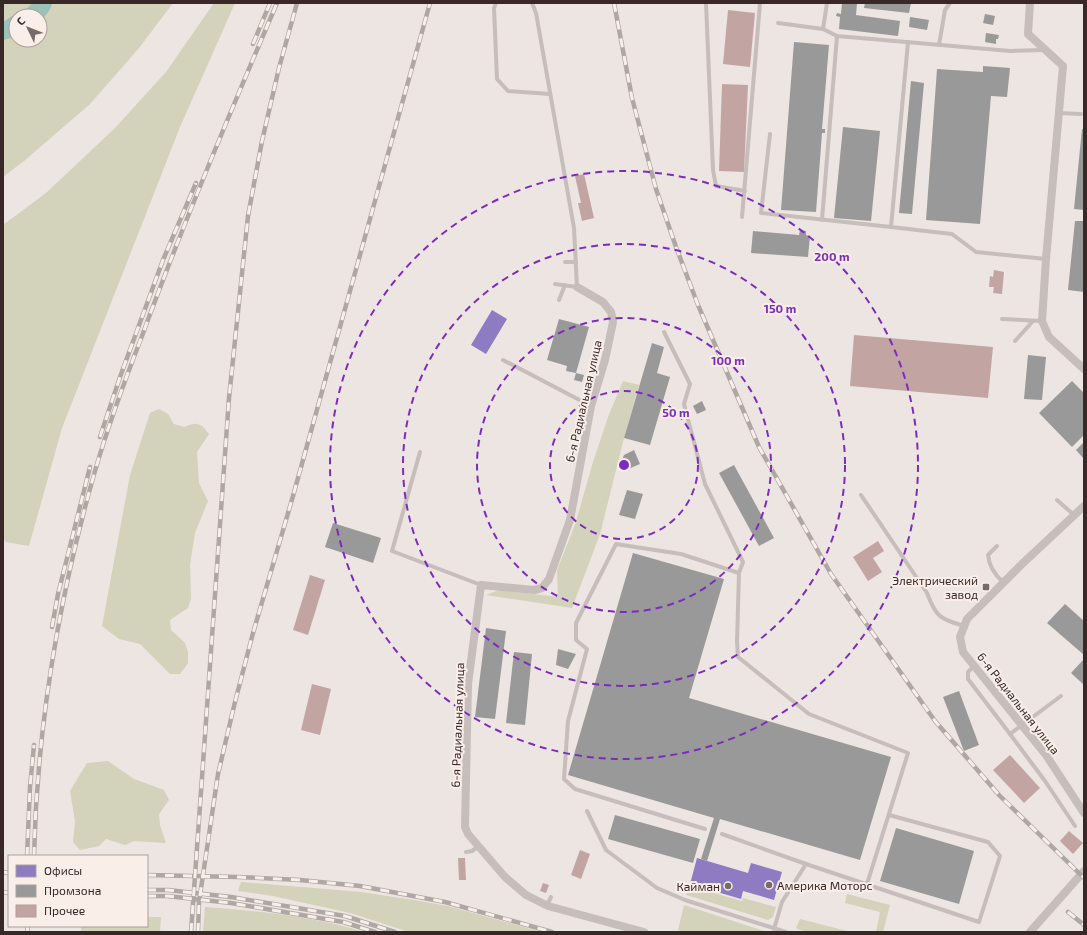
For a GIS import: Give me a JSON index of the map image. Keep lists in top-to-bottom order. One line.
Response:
{"streets":{"street":["6-я Радиальная улица"]},"places":{"transit":["Электрический завод"],"other":["Америка Моторс","Кайман"]},"legend":["Офисы","Промзона","Прочее"],"north":"top left","rings":["200 m","150 m","100 m","50 m"]}
